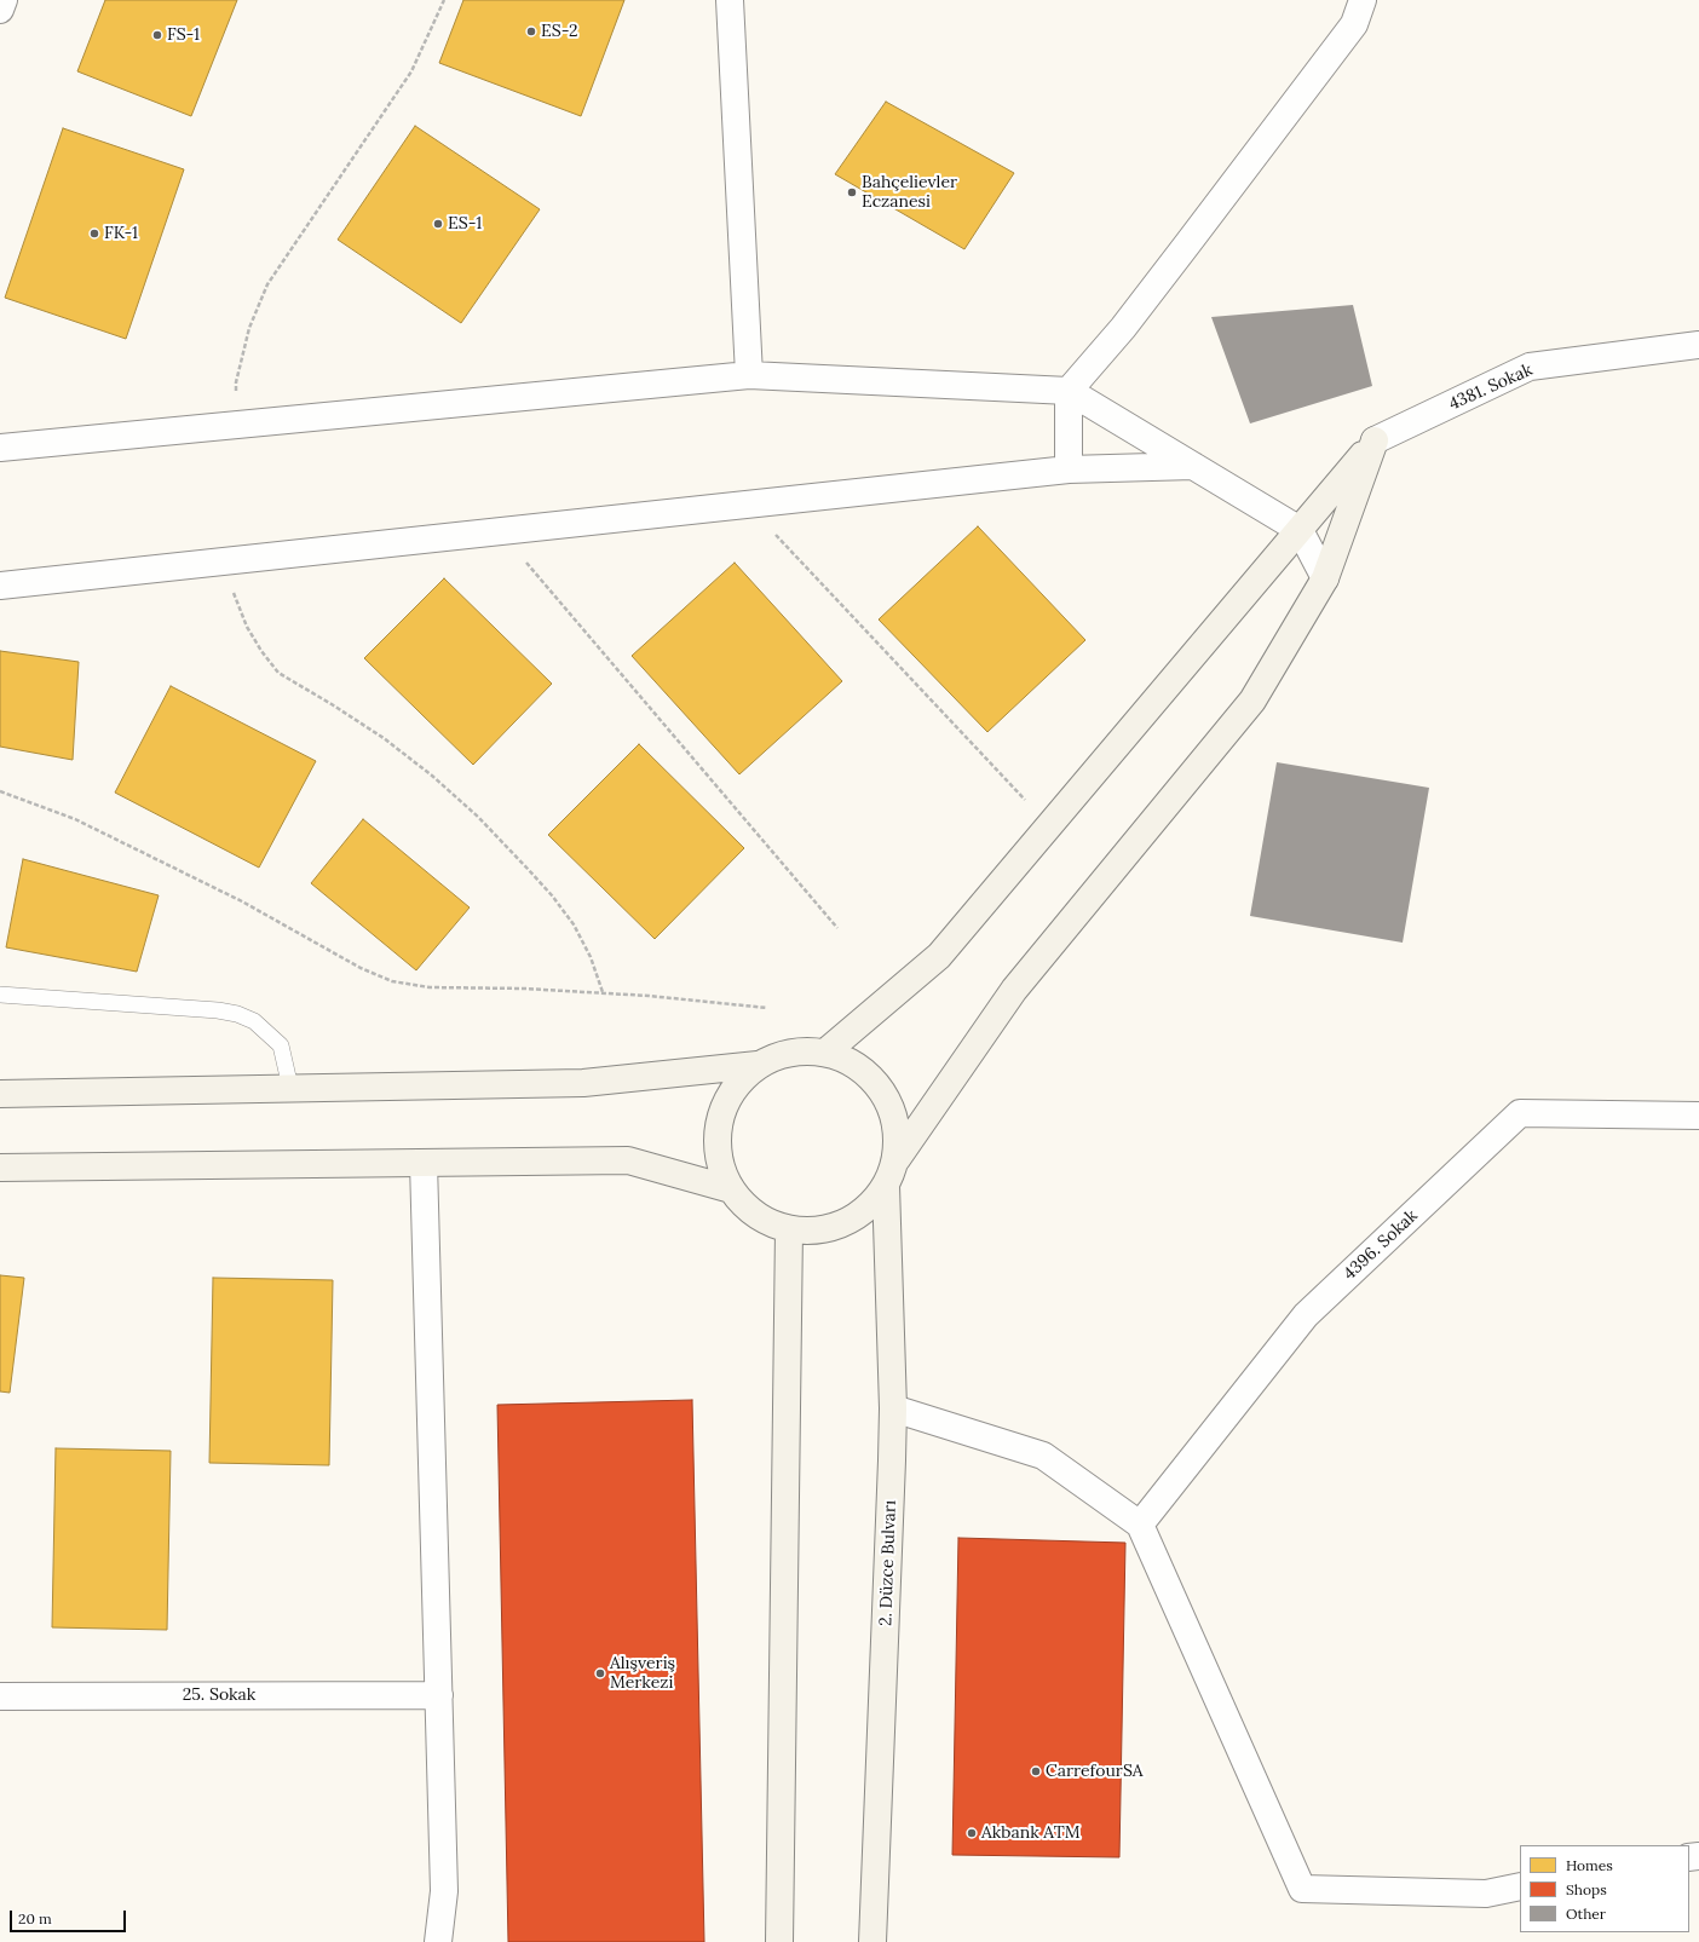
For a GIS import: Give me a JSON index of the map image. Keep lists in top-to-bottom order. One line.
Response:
{"streets":{"main road":["2. Düzce Bulvarı"],"street":["4381. Sokak","4396. Sokak","25. Sokak"]},"places":["ES-2","FS-1","Bahçelievler Eczanesi","ES-1","FK-1","Alışveriş Merkezi","CarrefourSA","Akbank ATM"],"legend":["Homes","Shops","Other"],"scale_bar":"20 m"}
